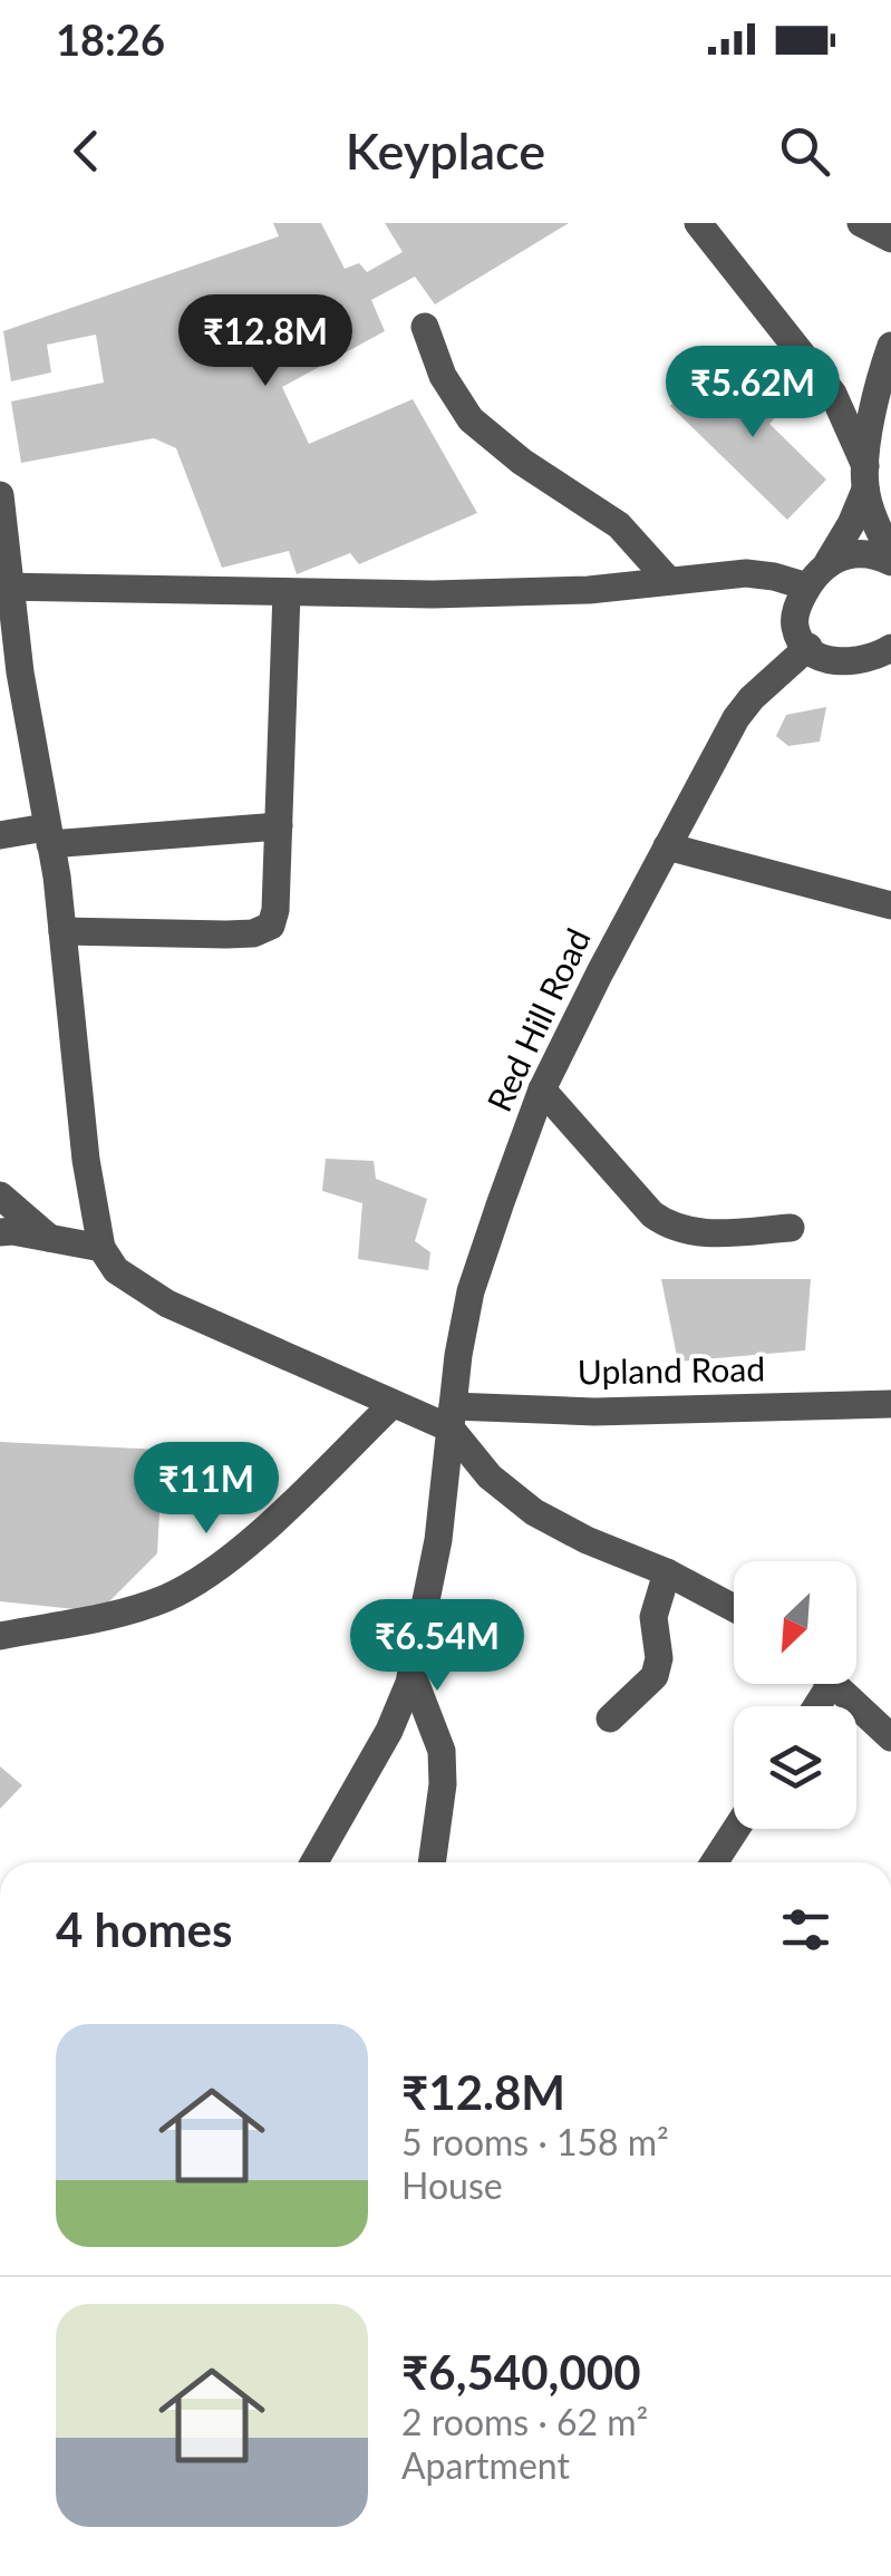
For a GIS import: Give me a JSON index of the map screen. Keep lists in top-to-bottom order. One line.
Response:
{"streets":{"street":["Red Hill Road","Upland Road"]},"crossings":[["Red Hill Road","Upland Road"]],"north":"bottom left","page":{"status":"18:26","header":"Keyplace","price":["₹12.8M","₹5.62M","₹11M","₹6.54M"],"heading":"4 homes","list":[{"name":"₹12.8M","note":"5 rooms · 158 m² · House"},{"name":"₹6,540,000","note":"2 rooms · 62 m² · Apartment"}]}}
